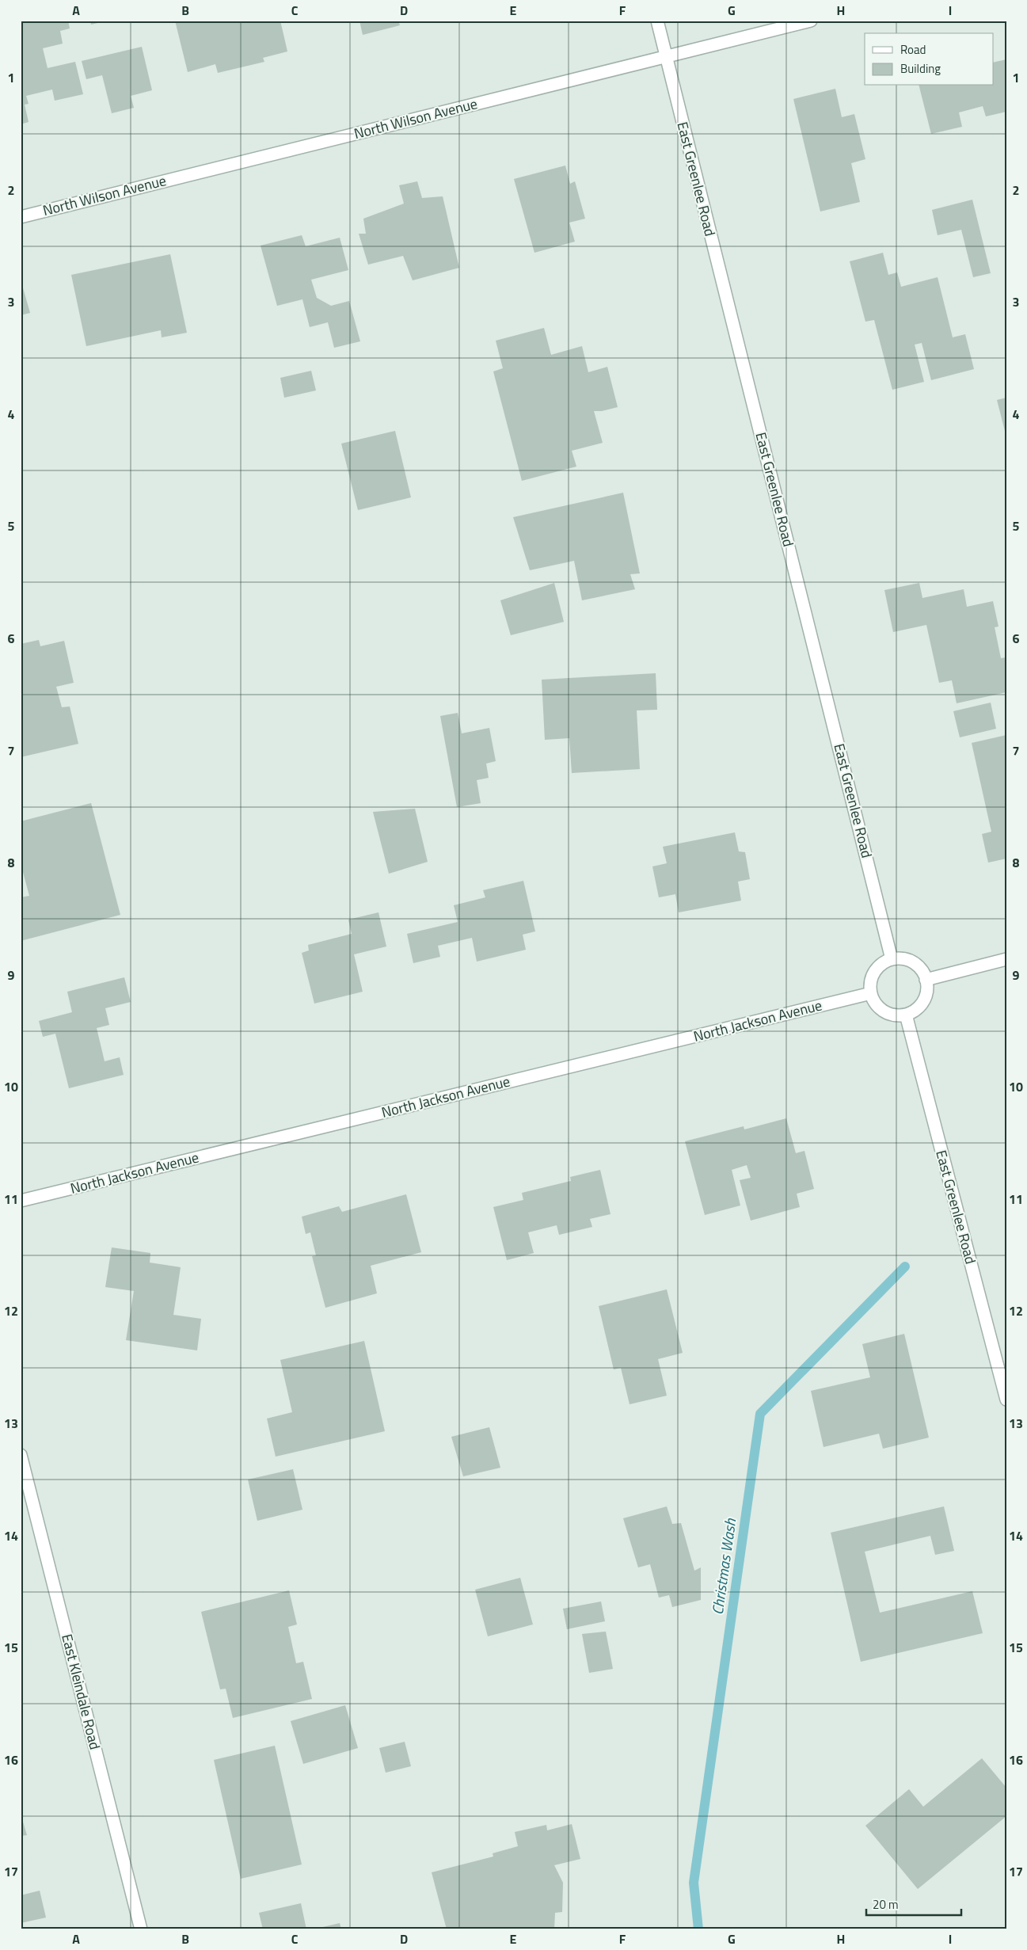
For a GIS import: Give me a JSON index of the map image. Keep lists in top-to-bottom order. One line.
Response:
{"streets":{"street":["North Wilson Avenue","East Greenlee Road","North Jackson Avenue","East Kleindale Road"]},"crossings":[["North Wilson Avenue","East Greenlee Road"],["East Greenlee Road","North Jackson Avenue"]],"water":["Christmas Wash"],"legend":["Road","Building"],"scale_bar":"20 m","grid":{"columns":["A","B","C","D","E","F","G","H","I"],"rows":["1","2","3","4","5","6","7","8","9","10","11","12","13","14","15","16","17"]}}
